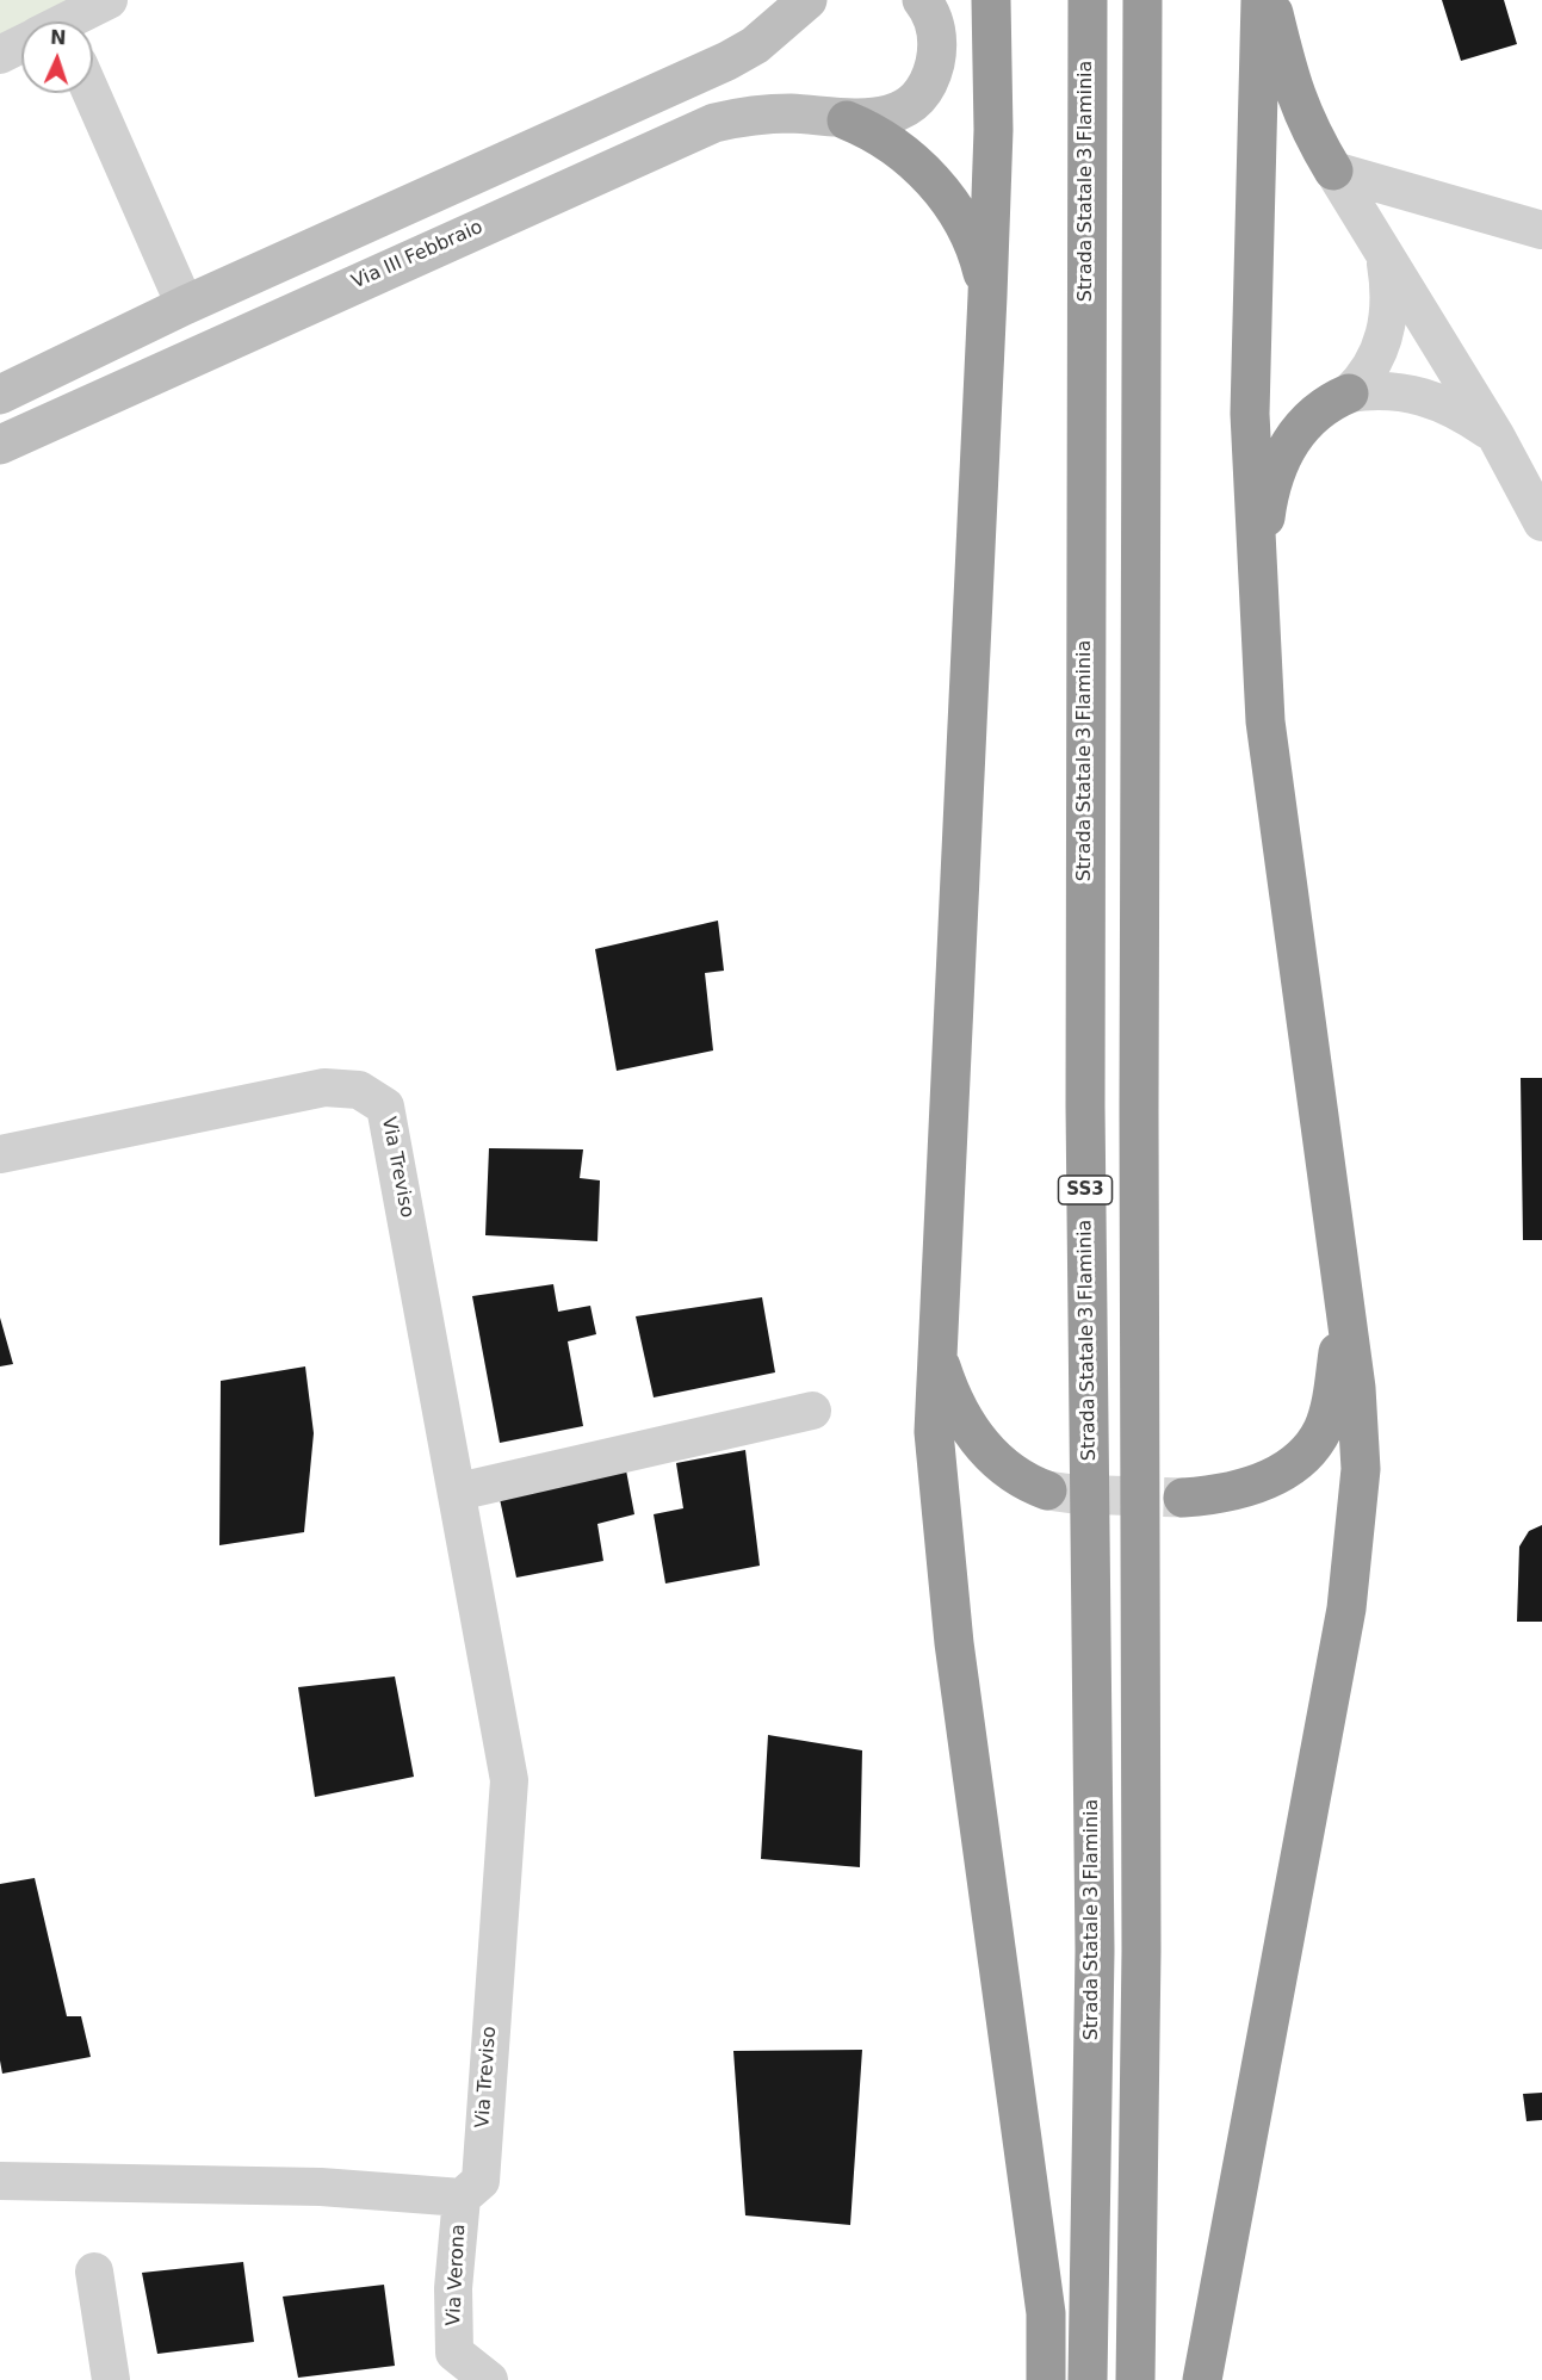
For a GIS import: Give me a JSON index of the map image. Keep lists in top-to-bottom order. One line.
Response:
{"streets":{"highway":["Strada Statale 3 Flaminia","SS3"],"main road":["Via III Febbraio"],"street":["Via Treviso","Via Verona"]},"crossings":[["Via Treviso","Via Verona"]],"north":"top"}
